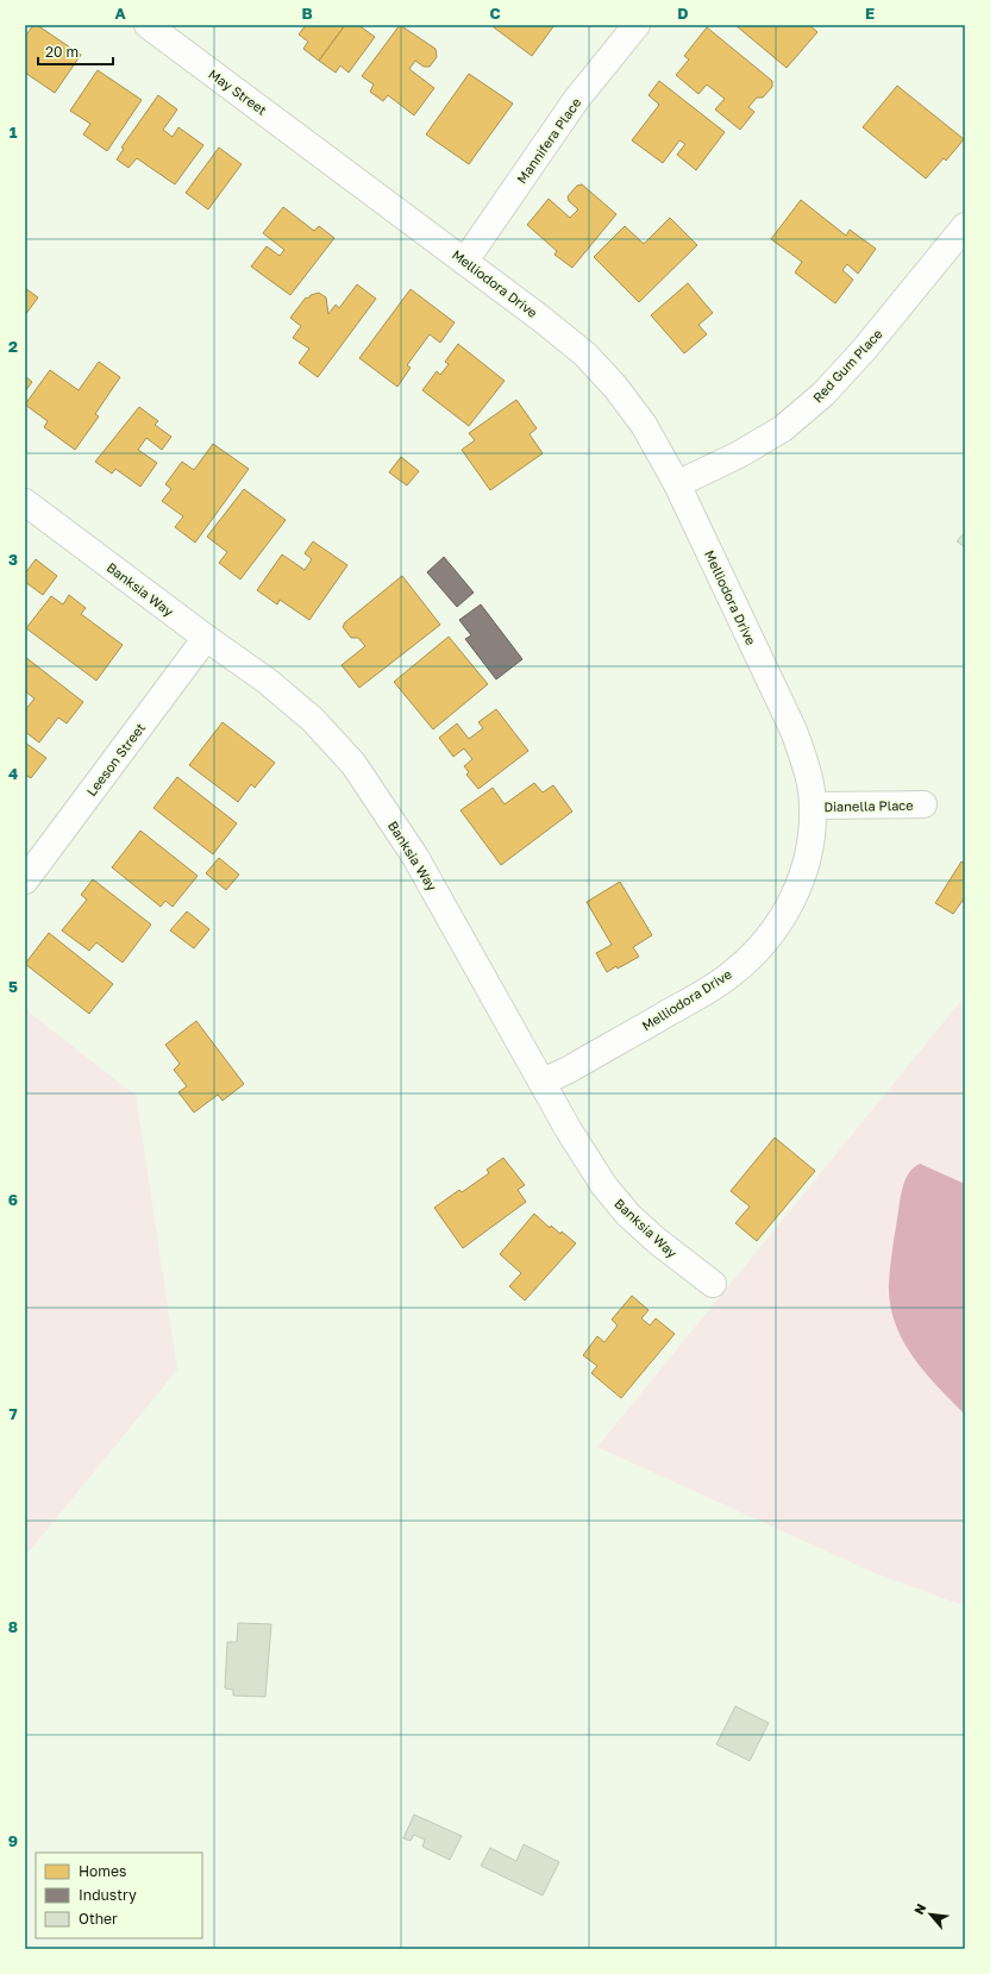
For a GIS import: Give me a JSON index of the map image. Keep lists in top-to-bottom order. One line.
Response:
{"streets":{"street":["May Street","Mannifera Place","Melliodora Drive","Red Gum Place","Banksia Way","Leeson Street","Dianella Place"]},"crossings":[["May Street","Melliodora Drive"],["Mannifera Place","Melliodora Drive"],["Melliodora Drive","Red Gum Place"],["Melliodora Drive","Banksia Way"],["Melliodora Drive","Dianella Place"],["Banksia Way","Leeson Street"]],"legend":["Homes","Industry","Other"],"scale_bar":"20 m","north":"top left","grid":{"columns":["A","B","C","D","E"],"rows":["1","2","3","4","5","6","7","8","9"]}}
